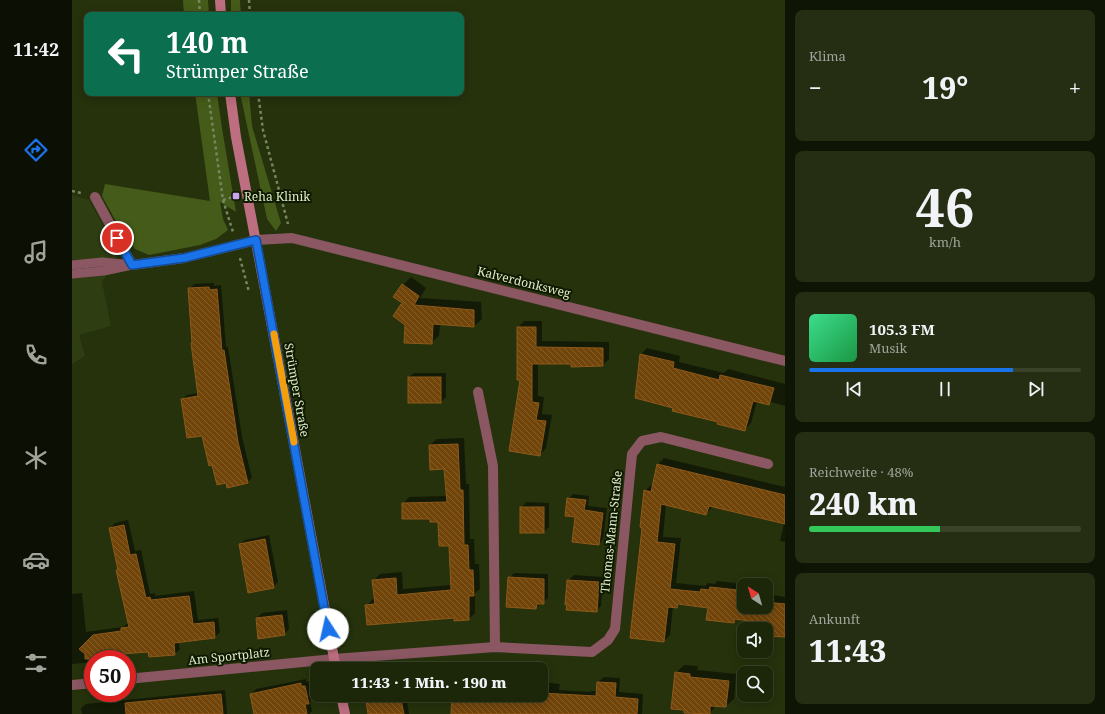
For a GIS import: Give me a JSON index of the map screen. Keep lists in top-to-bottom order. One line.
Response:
{"streets":{"main road":["Strümper Straße"],"street":["Kalverdonksweg","Thomas-Mann-Straße","Am Sportplatz"]},"crossings":[["Kalverdonksweg","Strümper Straße"]],"places":{"transit":["Reha Klinik"]},"north":"top left","page":{"tabs":"11:42","tile":["Klima",["46","km/h"],["Reichweite · 48%","240 km"],["Ankunft","11:43"]],"turn":["140 m","Strümper Straße"],"heat":["−","19°","+"],"song":["105.3 FM","Musik"],"limit":"50","trip":"11:43 · 1 Min. · 190 m"}}
